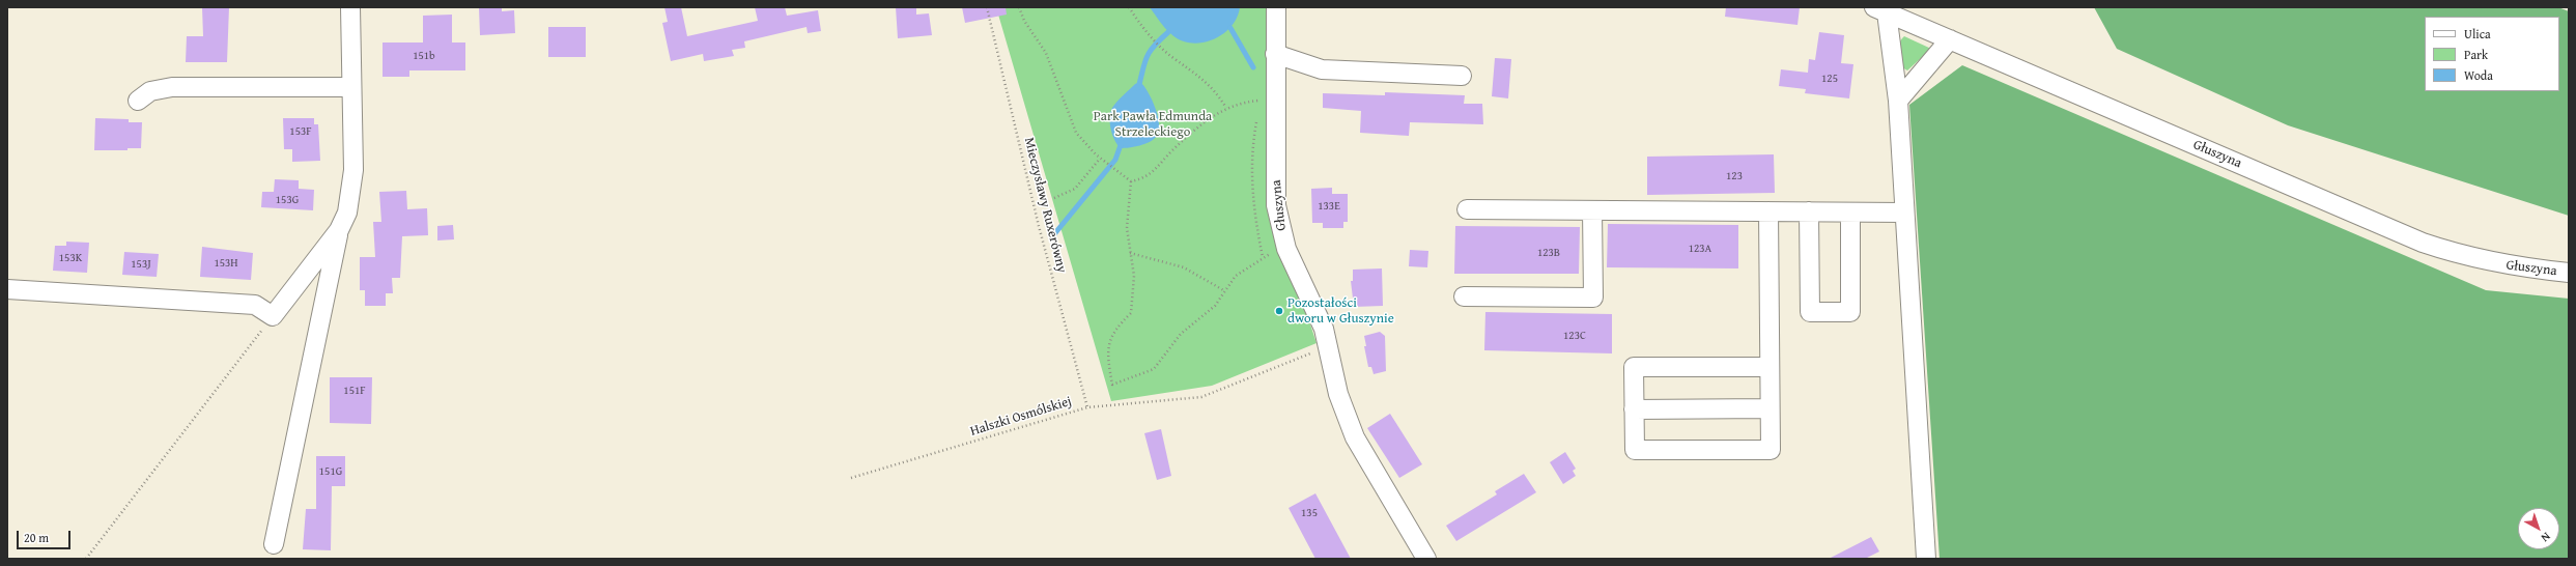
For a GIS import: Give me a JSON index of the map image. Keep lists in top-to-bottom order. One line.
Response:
{"streets":{"street":["Głuszyna"],"path":["Mieczysławy Ruxerówny","Halszki Osmólskiej"]},"crossings":[["Głuszyna","Halszki Osmólskiej"],["Mieczysławy Ruxerówny","Halszki Osmólskiej"]],"parks":["Park Pawła Edmunda Strzeleckiego"],"places":["Pozostałości dworu w Głuszynie"],"house_numbers":["151b","125","153F","123","153G","133E","123A","123B","153K","153H","153J","123C","151F","151G","135"],"legend":["Ulica","Park","Woda"],"scale_bar":"20 m","north":"bottom right"}
